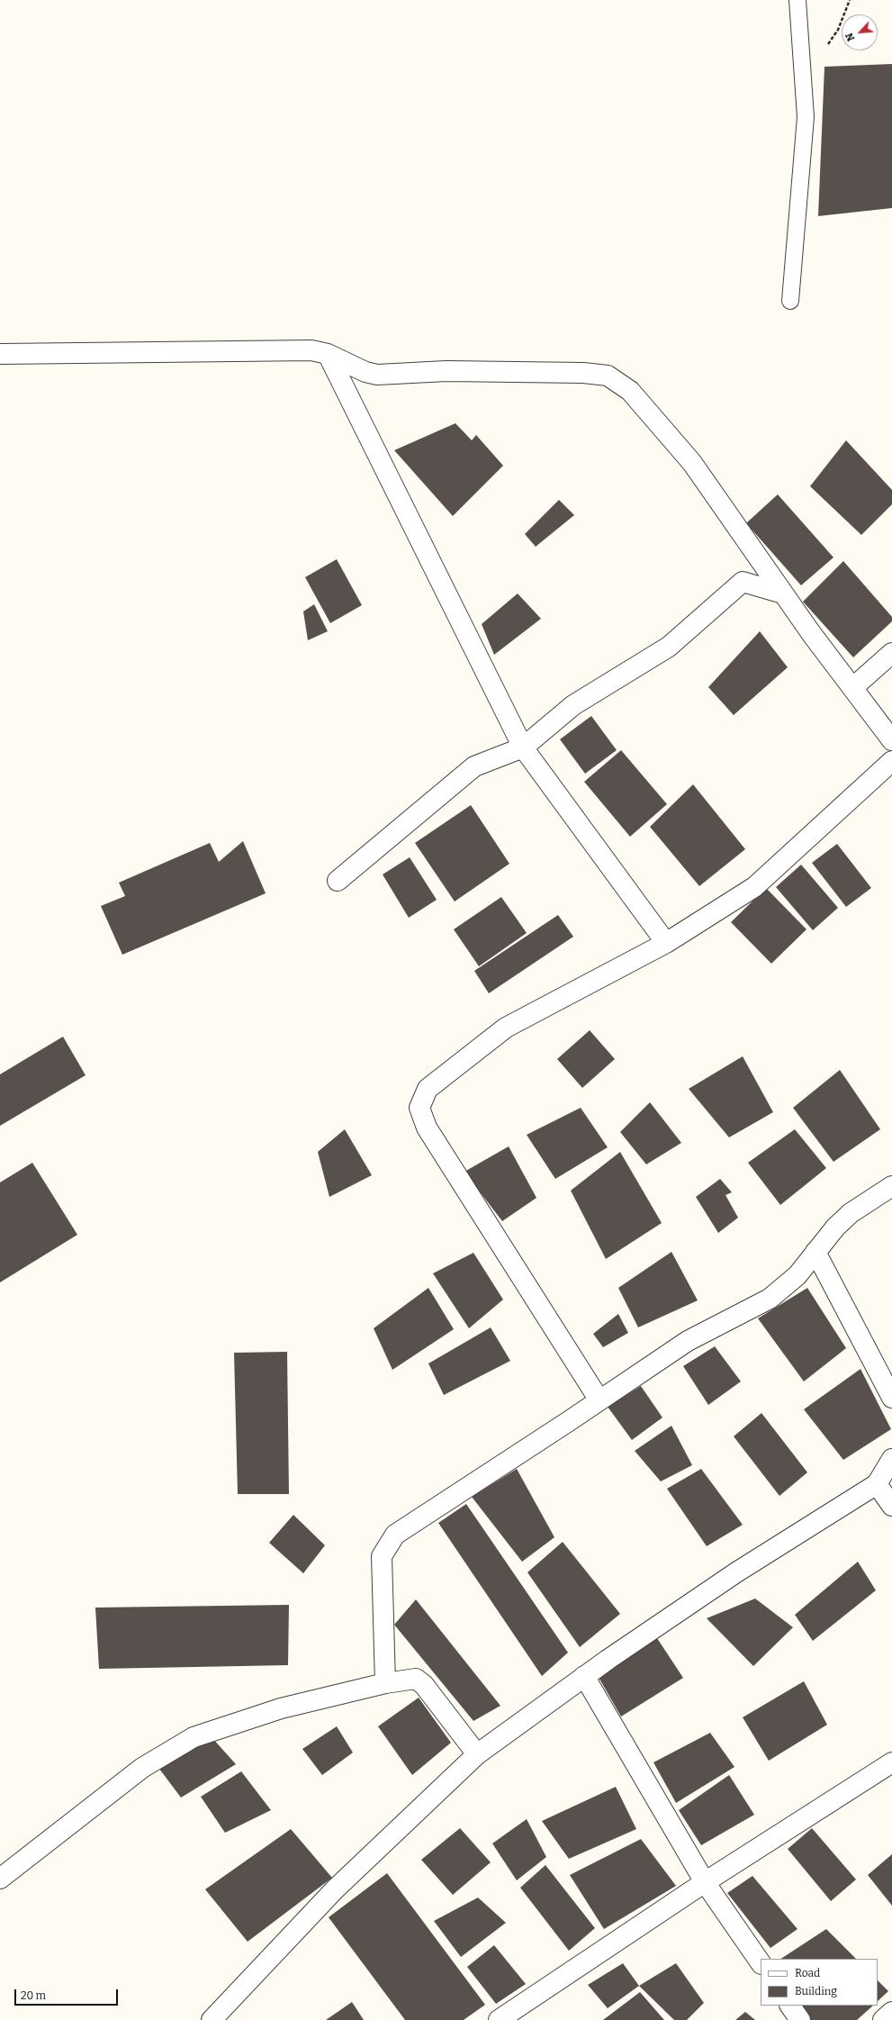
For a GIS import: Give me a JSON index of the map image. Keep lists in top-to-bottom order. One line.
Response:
{"legend":["Road","Building"],"scale_bar":"20 m","north":"bottom left"}
